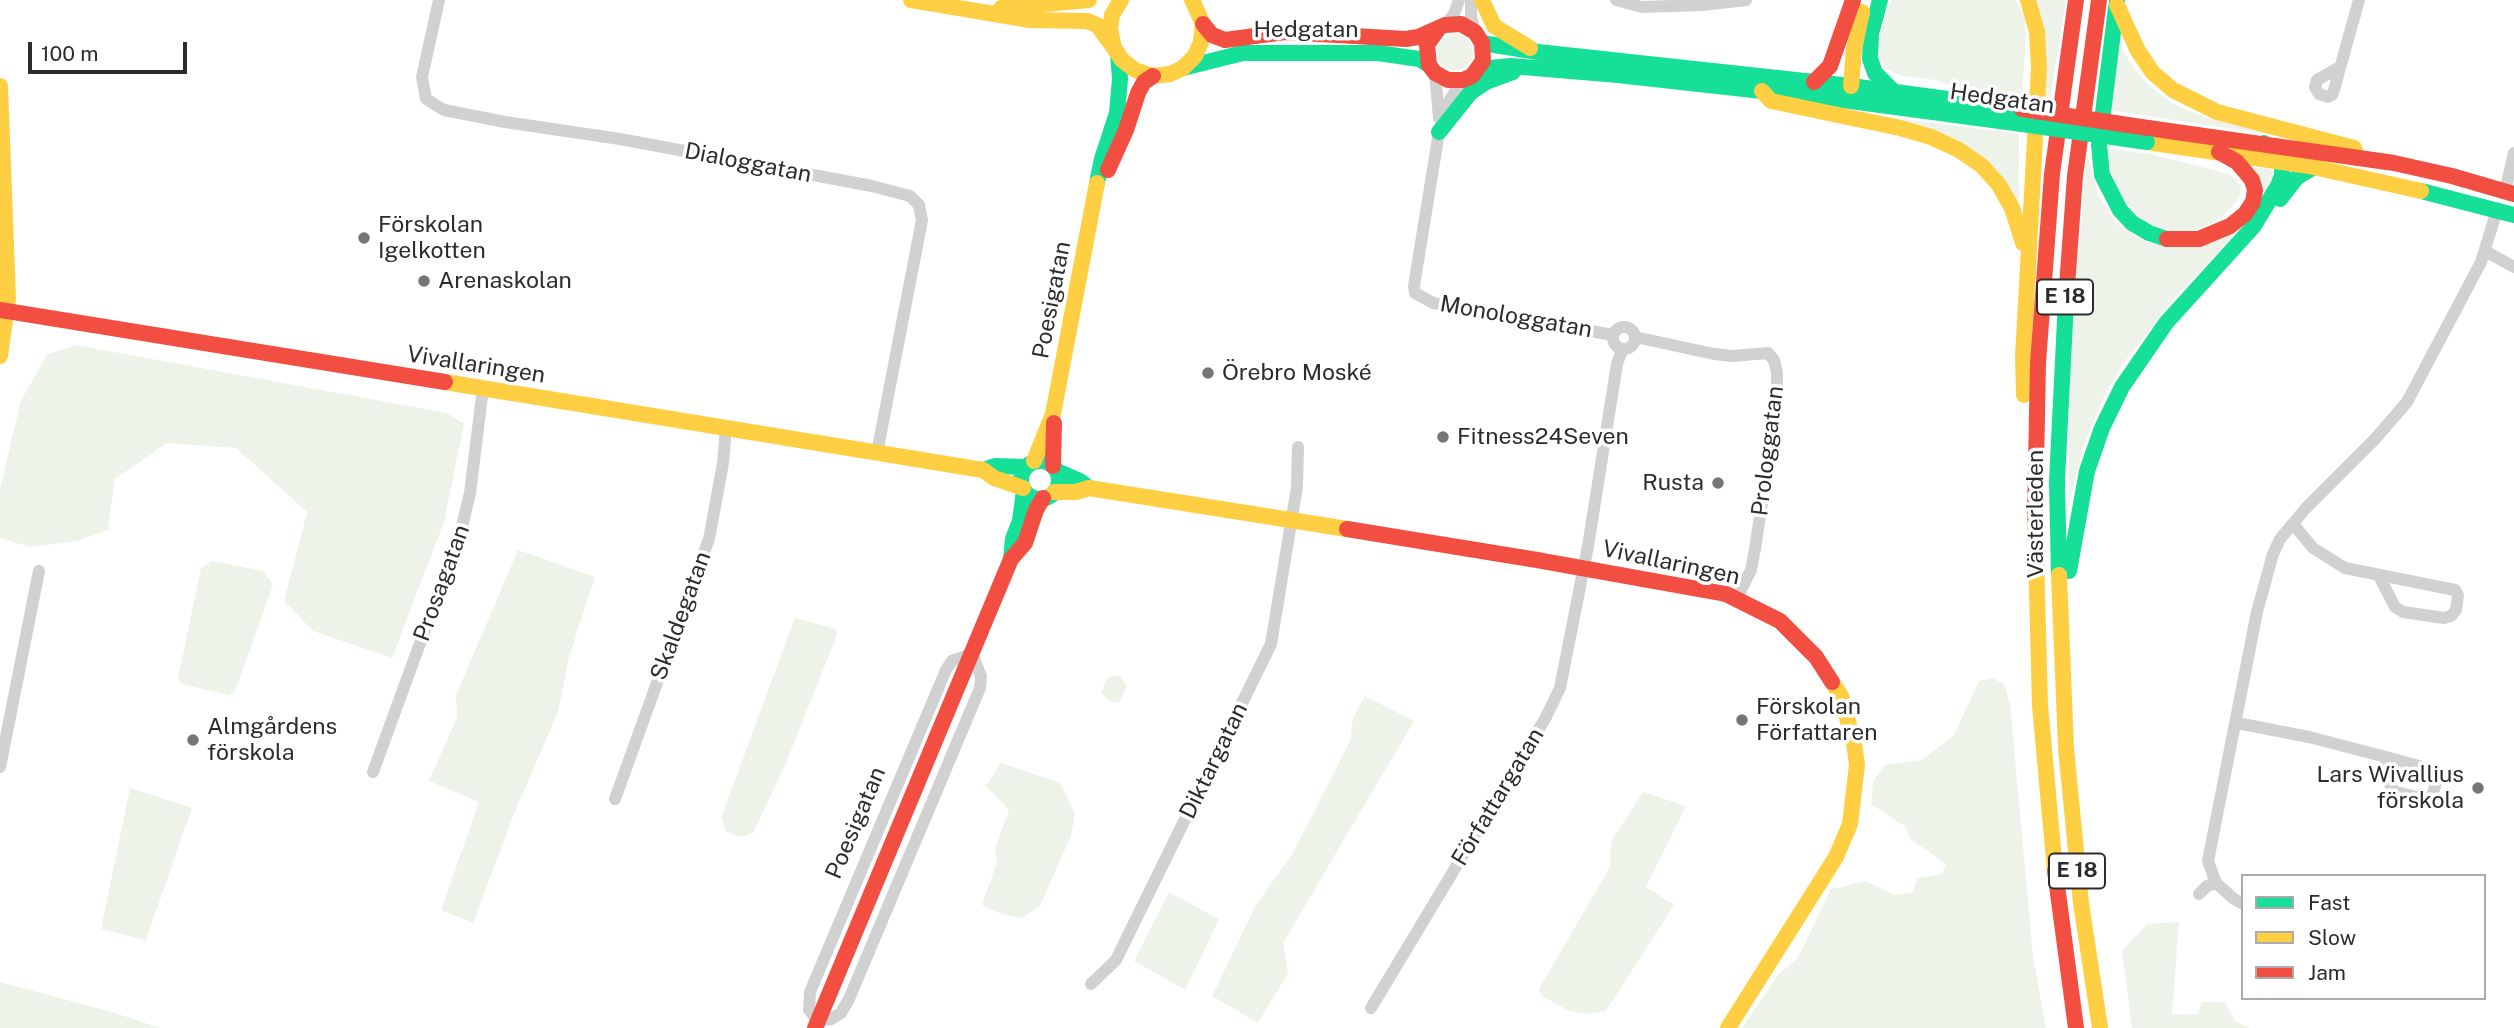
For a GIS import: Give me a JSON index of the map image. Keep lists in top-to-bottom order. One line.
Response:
{"streets":{"main road":["Hedgatan","E 18","Poesigatan","Vivallaringen","Västerleden"],"street":["Dialoggatan","Monologgatan","Prologgatan","Prosagatan","Skaldegatan","Diktargatan","Författargatan"]},"crossings":[["Hedgatan","E 18"],["Hedgatan","Poesigatan"],["Hedgatan","Monologgatan"],["Dialoggatan","Vivallaringen"],["E 18","Västerleden"],["Poesigatan","Vivallaringen"],["Monologgatan","Prologgatan"],["Vivallaringen","Prologgatan"],["Vivallaringen","Prosagatan"],["Vivallaringen","Skaldegatan"],["Vivallaringen","Diktargatan"],["Vivallaringen","Författargatan"]],"places":["Förskolan Igelkotten","Arenaskolan","Örebro Moské","Fitness24Seven","Rusta","Förskolan Författaren","Almgårdens förskola","Lars Wivallius förskola"],"legend":["Fast","Slow","Jam"],"scale_bar":"100 m"}
